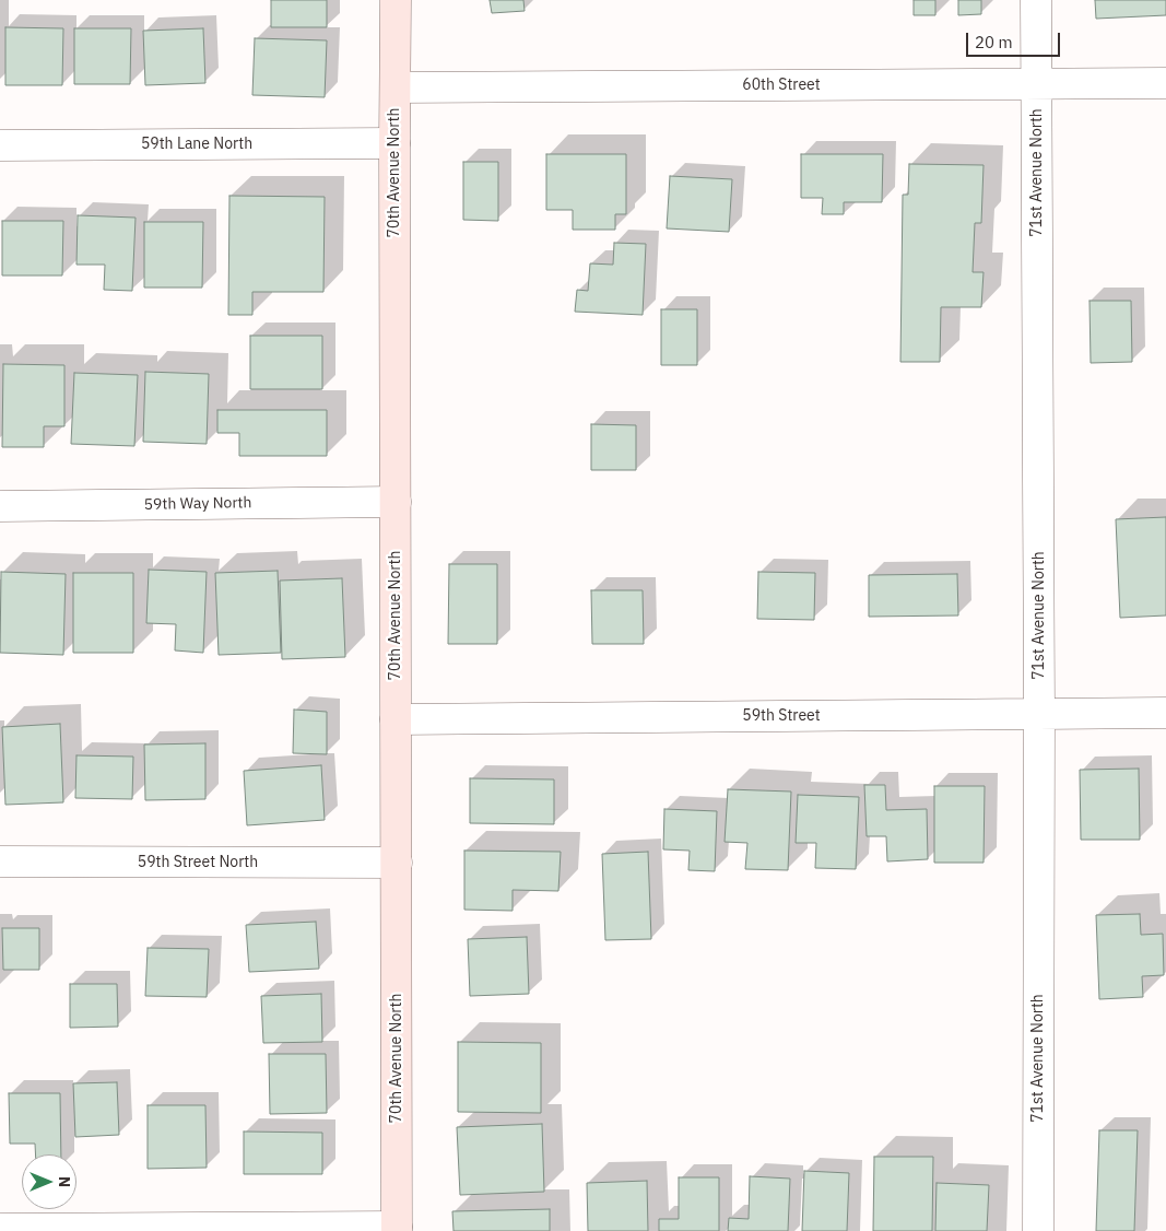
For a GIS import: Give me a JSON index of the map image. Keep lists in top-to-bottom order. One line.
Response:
{"streets":{"street":["60th Street","59th Lane North","70th Avenue North","71st Avenue North","59th Way North","59th Street","59th Street North"]},"crossings":[["60th Street","70th Avenue North"],["60th Street","71st Avenue North"],["59th Lane North","70th Avenue North"],["70th Avenue North","59th Way North"],["70th Avenue North","59th Street"],["70th Avenue North","59th Street North"],["71st Avenue North","59th Street"]],"scale_bar":"20 m","north":"right"}
